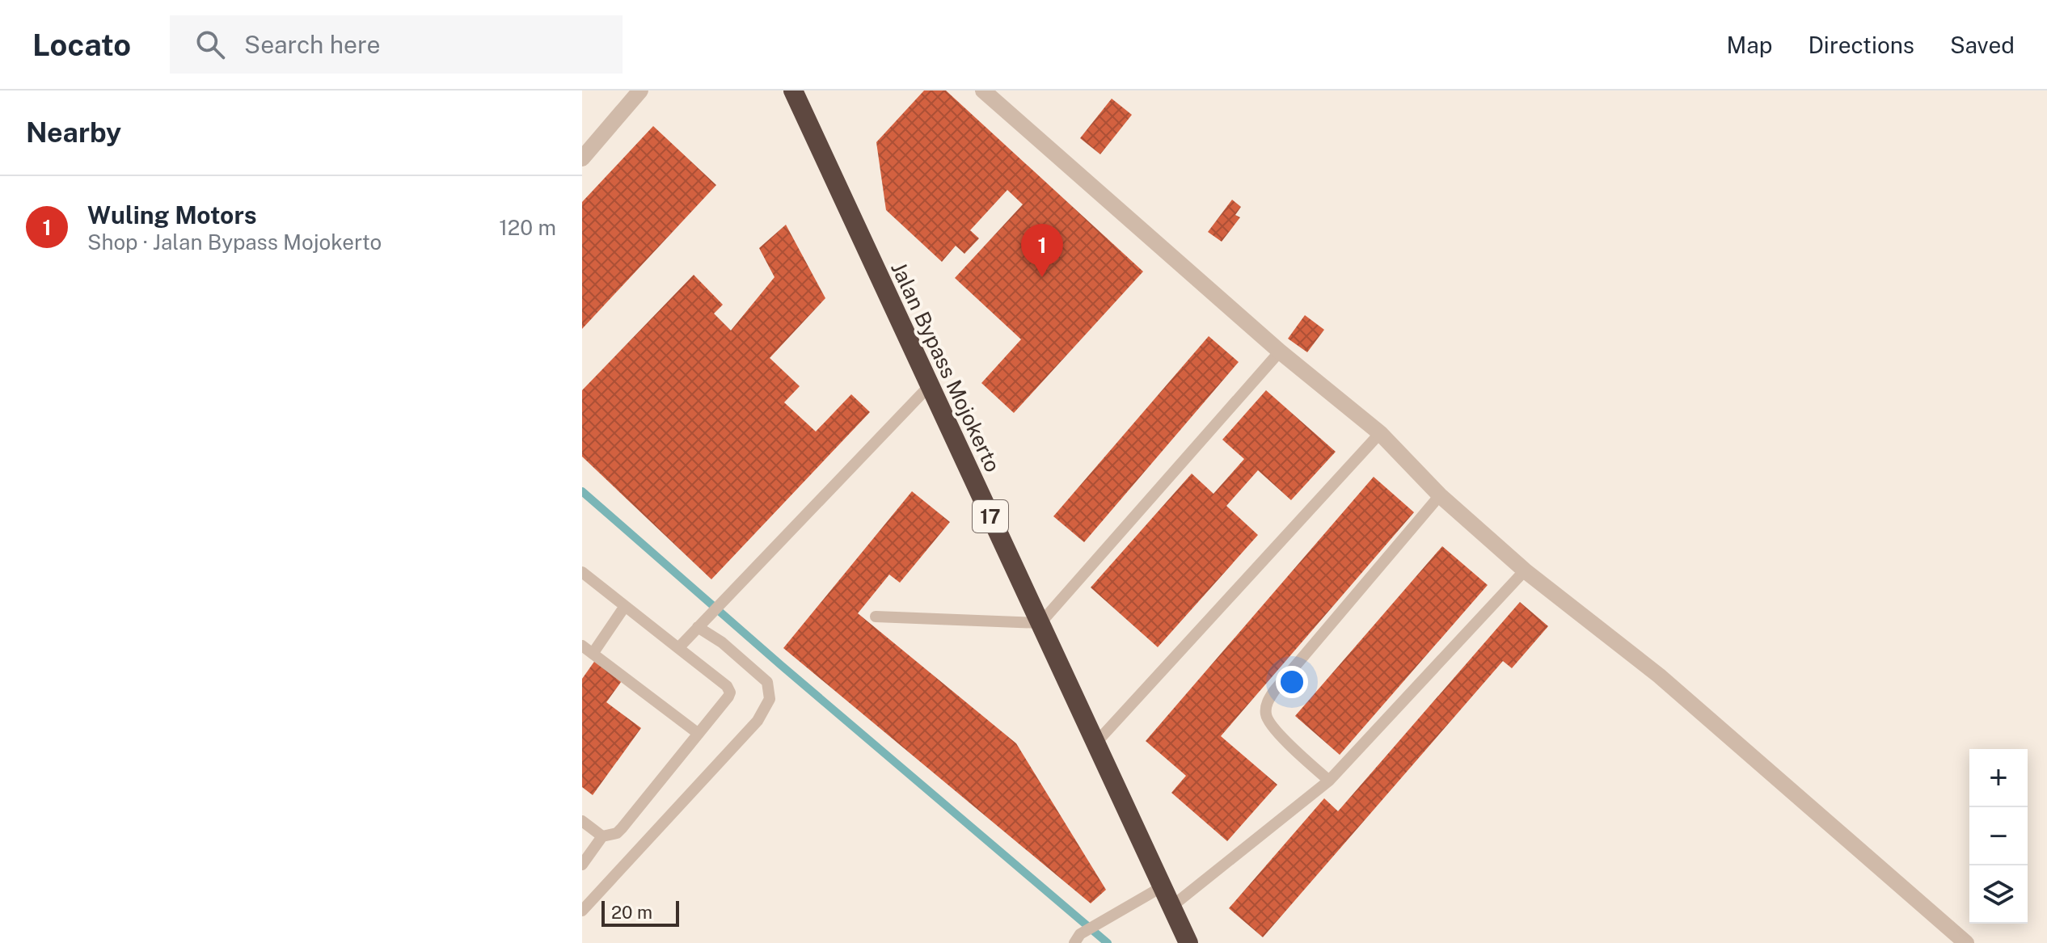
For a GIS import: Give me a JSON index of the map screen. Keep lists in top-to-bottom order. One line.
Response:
{"streets":{"highway":["Jalan Bypass Mojokerto","17"]},"scale_bar":"20 m","page":{"header":"Locato","search":"Search here","nav":["Map","Directions","Saved"],"heading":"Nearby","list":[{"mark":"1","name":"Wuling Motors","note":"Shop · Jalan Bypass Mojokerto","value":"120 m"}],"pins":"1","map_buttons":["+","−"],"scale":"20 m"}}
